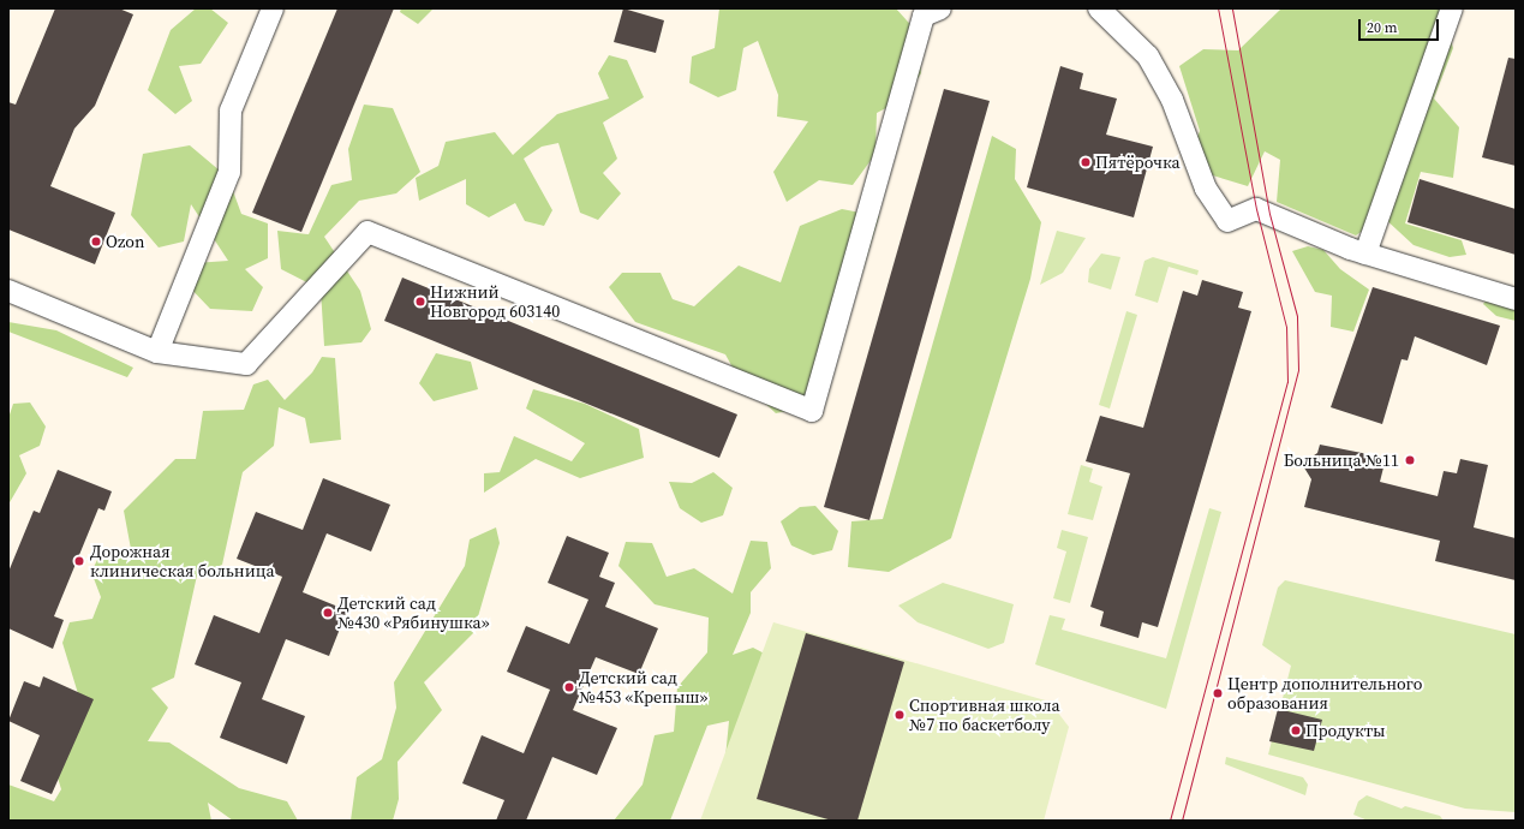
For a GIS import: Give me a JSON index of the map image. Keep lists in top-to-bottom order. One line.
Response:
{"places":["Пятёрочка","Ozon","Нижний Новгород 603140","Больница №11","Дорожная клиническая больница","Детский сад №430 «Рябинушка»","Детский сад №453 «Крепыш»","Центр дополнительного образования","Спортивная школа №7 по баскетболу","Продукты"],"scale_bar":"20 m"}
